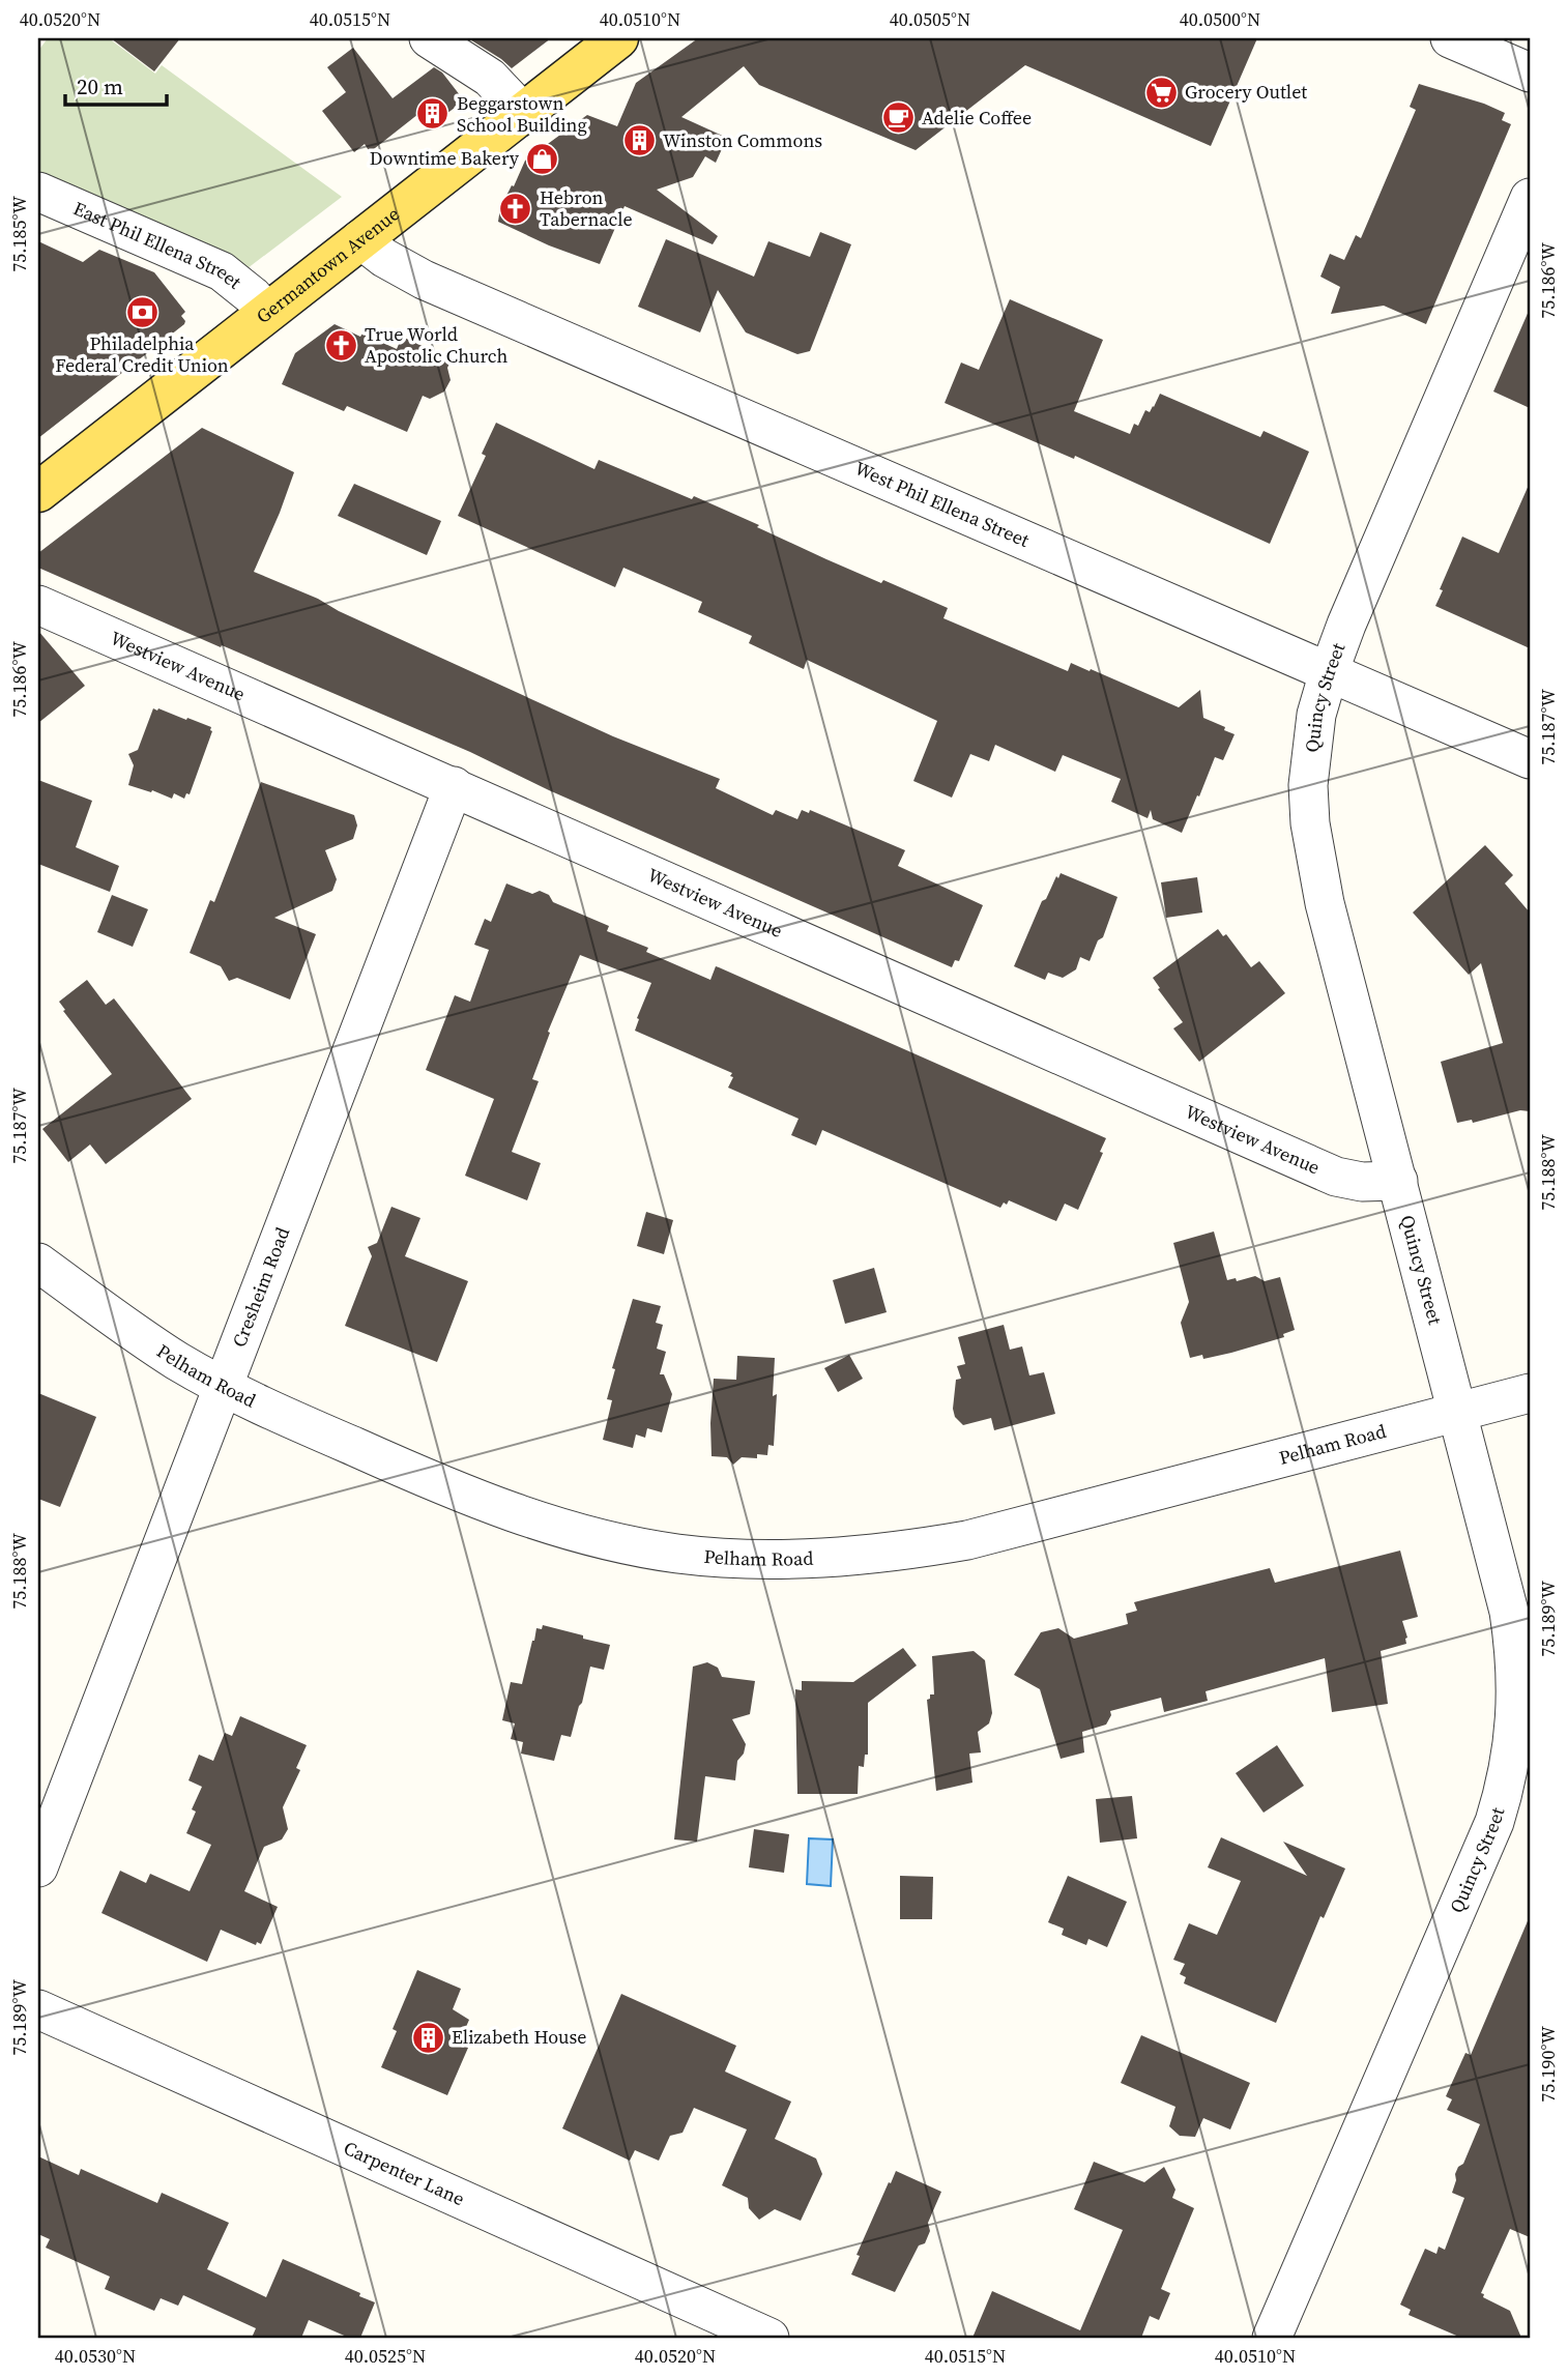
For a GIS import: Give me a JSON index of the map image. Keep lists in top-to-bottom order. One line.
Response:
{"streets":{"main road":["Germantown Avenue"],"street":["East Phil Ellena Street","West Phil Ellena Street","Westview Avenue","Quincy Street","Cresheim Road","Pelham Road","Carpenter Lane"]},"crossings":[["East Phil Ellena Street","Germantown Avenue"],["Germantown Avenue","West Phil Ellena Street"],["West Phil Ellena Street","Quincy Street"],["Westview Avenue","Quincy Street"],["Westview Avenue","Cresheim Road"],["Quincy Street","Pelham Road"],["Cresheim Road","Pelham Road"]],"places":{"supermarket":["Grocery Outlet"],"building":["Beggarstown School Building","Winston Commons","Elizabeth House"],"cafe":["Adelie Coffee"],"shop":["Downtime Bakery"],"church":["Hebron Tabernacle","True World Apostolic Church"],"bank":["Philadelphia Federal Credit Union"]},"scale_bar":"20 m","coordinates":["40.0520°N","40.0515°N","40.0510°N","40.0505°N","40.0500°N","75.185°W","75.186°W","75.187°W","75.188°W","75.189°W","75.190°W","40.0530°N","40.0525°N"]}
